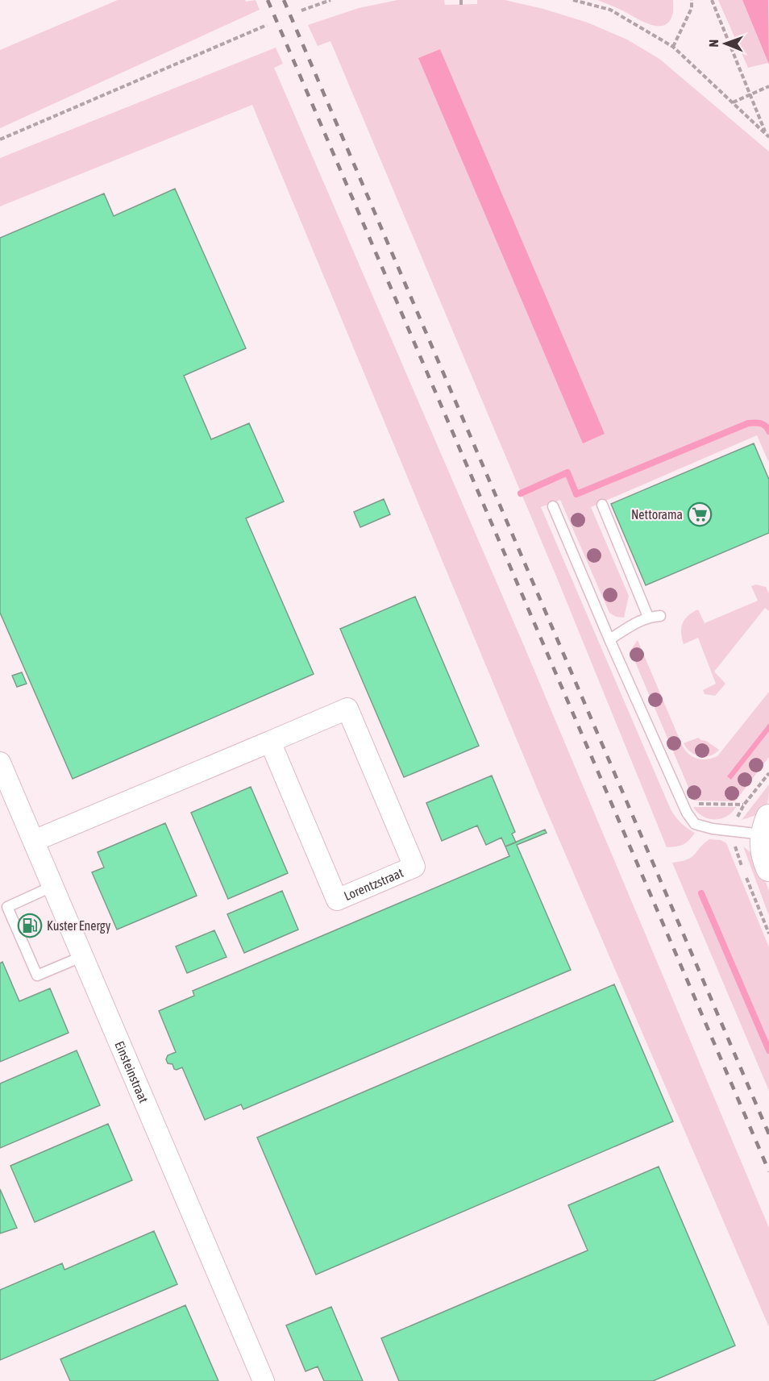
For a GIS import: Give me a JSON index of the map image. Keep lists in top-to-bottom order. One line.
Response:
{"streets":{"street":["Lorentzstraat","Einsteinstraat"]},"crossings":[["Lorentzstraat","Einsteinstraat"]],"places":{"supermarket":["Nettorama"],"fuel station":["Kuster Energy"]},"north":"left"}
